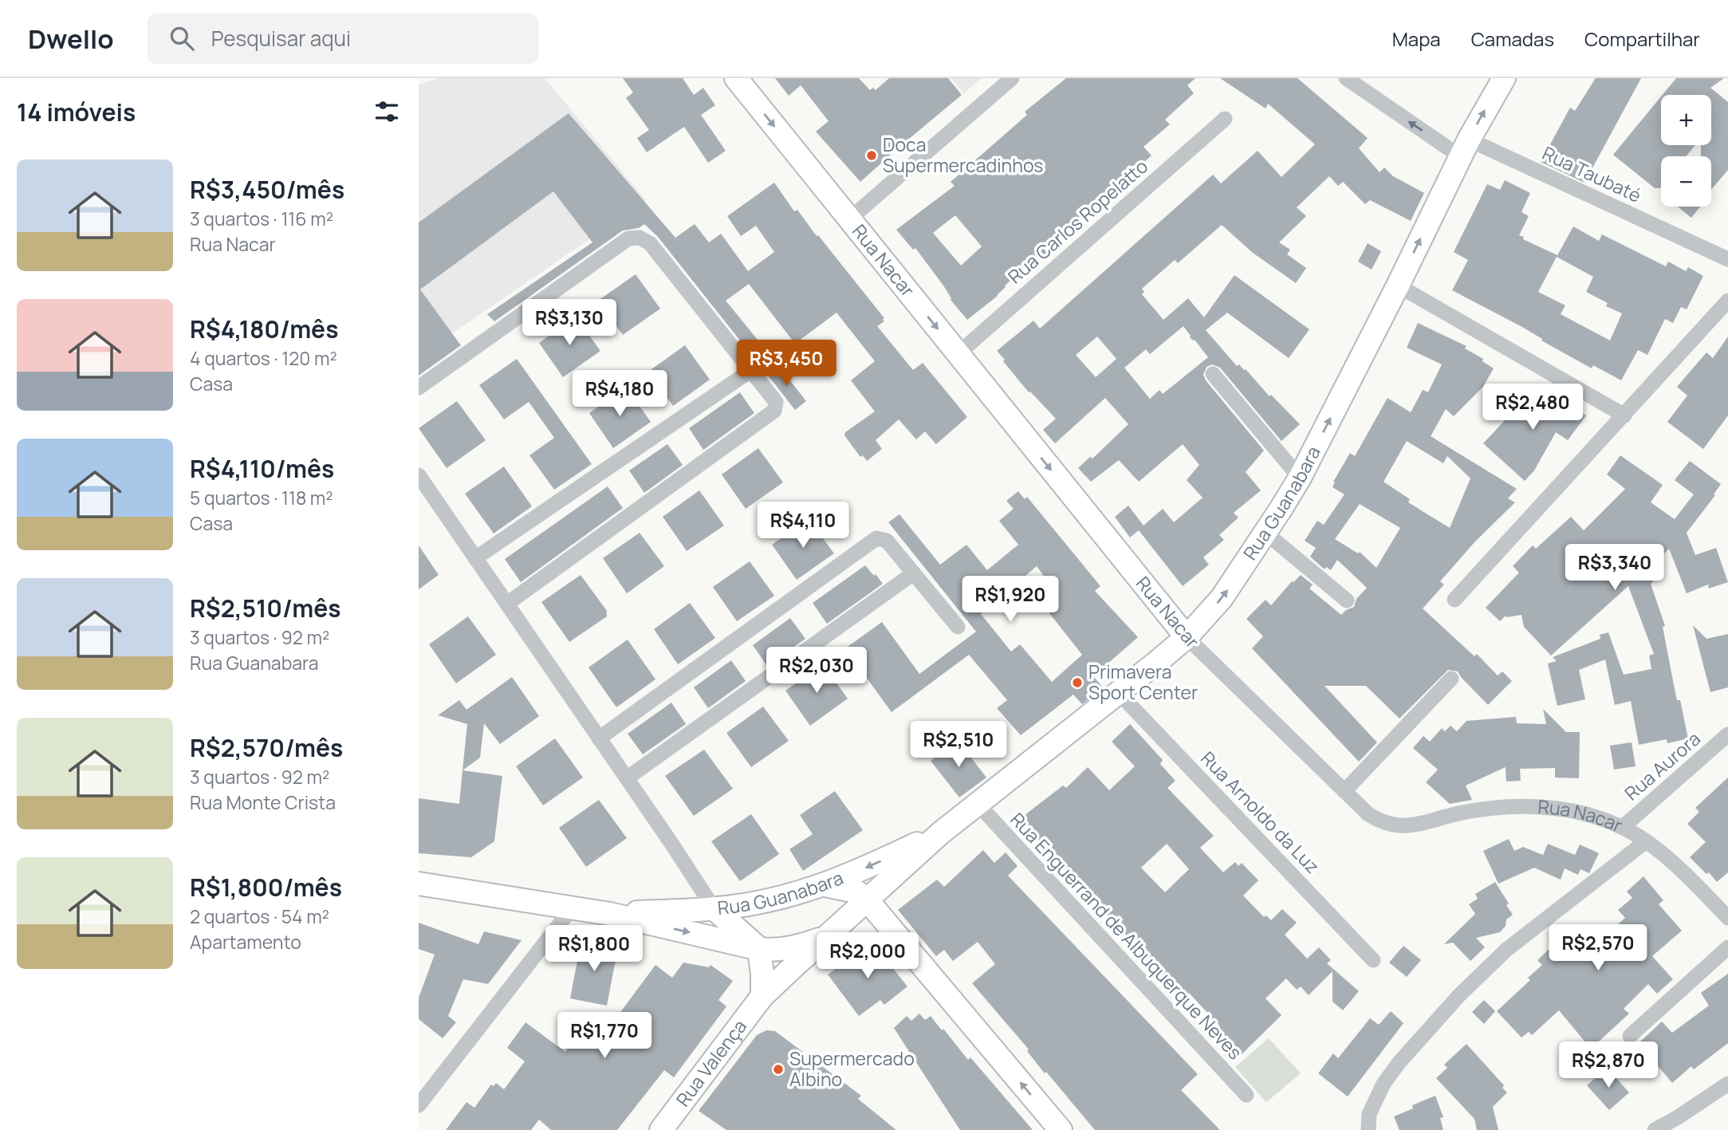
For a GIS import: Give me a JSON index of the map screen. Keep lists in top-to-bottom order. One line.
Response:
{"streets":{"main road":["Rua Nacar","Rua Guanabara","Rua Valença"],"street":["Rua Taubaté","Rua Carlos Ropelatto","Rua Aurora","Rua Arnoldo da Luz","Rua Enguerrand de Albuquerque Neves"]},"crossings":[["Rua Taubaté","Rua Guanabara"],["Rua Carlos Ropelatto","Rua Nacar"],["Rua Nacar","Rua Guanabara"],["Rua Nacar","Rua Aurora"],["Rua Guanabara","Rua Arnoldo da Luz"],["Rua Guanabara","Rua Enguerrand de Albuquerque Neves"],["Rua Guanabara","Rua Valença"]],"one_way":["Rua Nacar"],"places":["Doca Supermercadinhos","Primavera Sport Center","Supermercado Albino"],"page":{"header":"Dwello","search":"Pesquisar aqui","nav":["Mapa","Camadas","Compartilhar"],"heading":"14 imóveis","map_buttons":["+","−"],"list":[{"name":"R$3,450/mês","note":"3 quartos · 116 m² · Rua Nacar"},{"name":"R$4,180/mês","note":"4 quartos · 120 m² · Casa"},{"name":"R$4,110/mês","note":"5 quartos · 118 m² · Casa"},{"name":"R$2,510/mês","note":"3 quartos · 92 m² · Rua Guanabara"},{"name":"R$2,570/mês","note":"3 quartos · 92 m² · Rua Monte Crista"},{"name":"R$1,800/mês","note":"2 quartos · 54 m² · Apartamento"}],"price":["R$3,130","R$3,450","R$4,180","R$2,480","R$4,110","R$3,340","R$1,920","R$2,030","R$2,510","R$2,570","R$1,800","R$2,000","R$1,770","R$2,870"]}}
